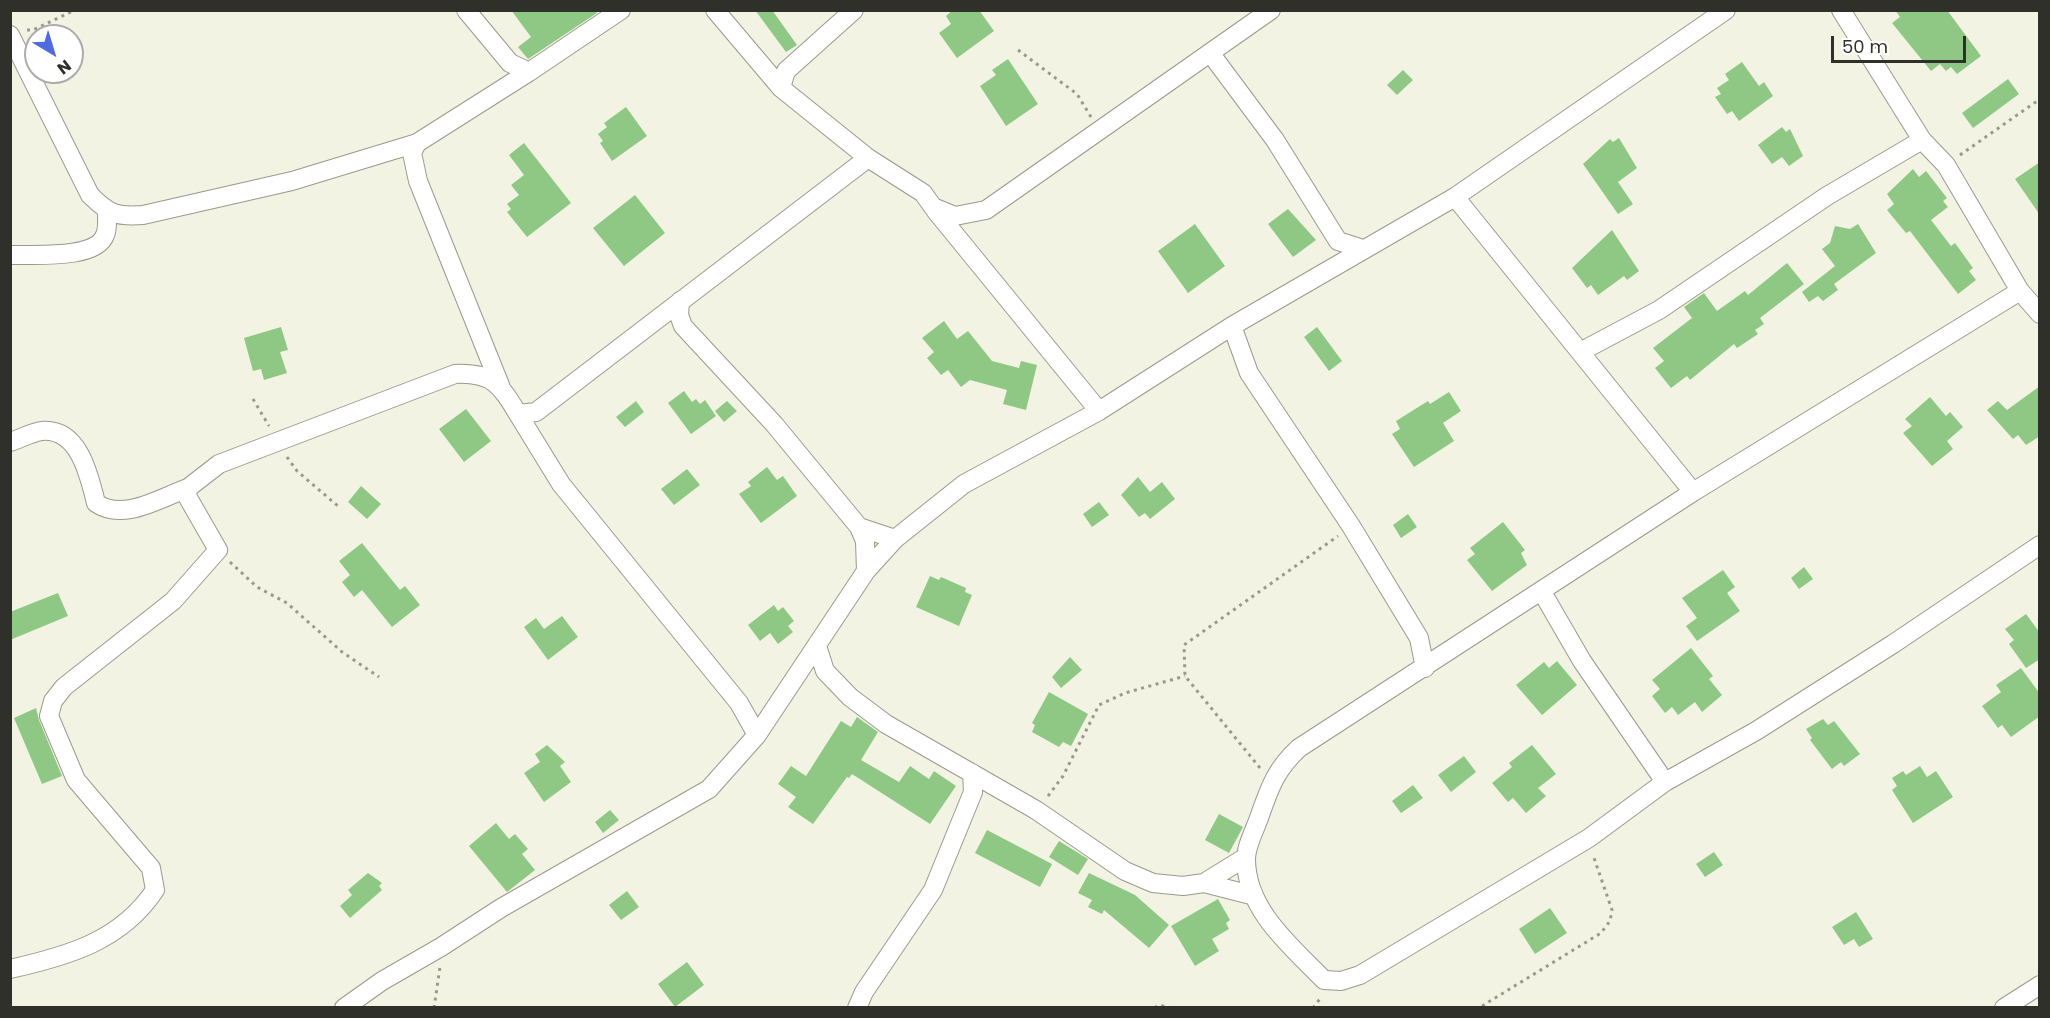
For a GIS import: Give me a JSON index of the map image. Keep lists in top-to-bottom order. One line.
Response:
{"scale_bar":"50 m","north":"bottom right"}
